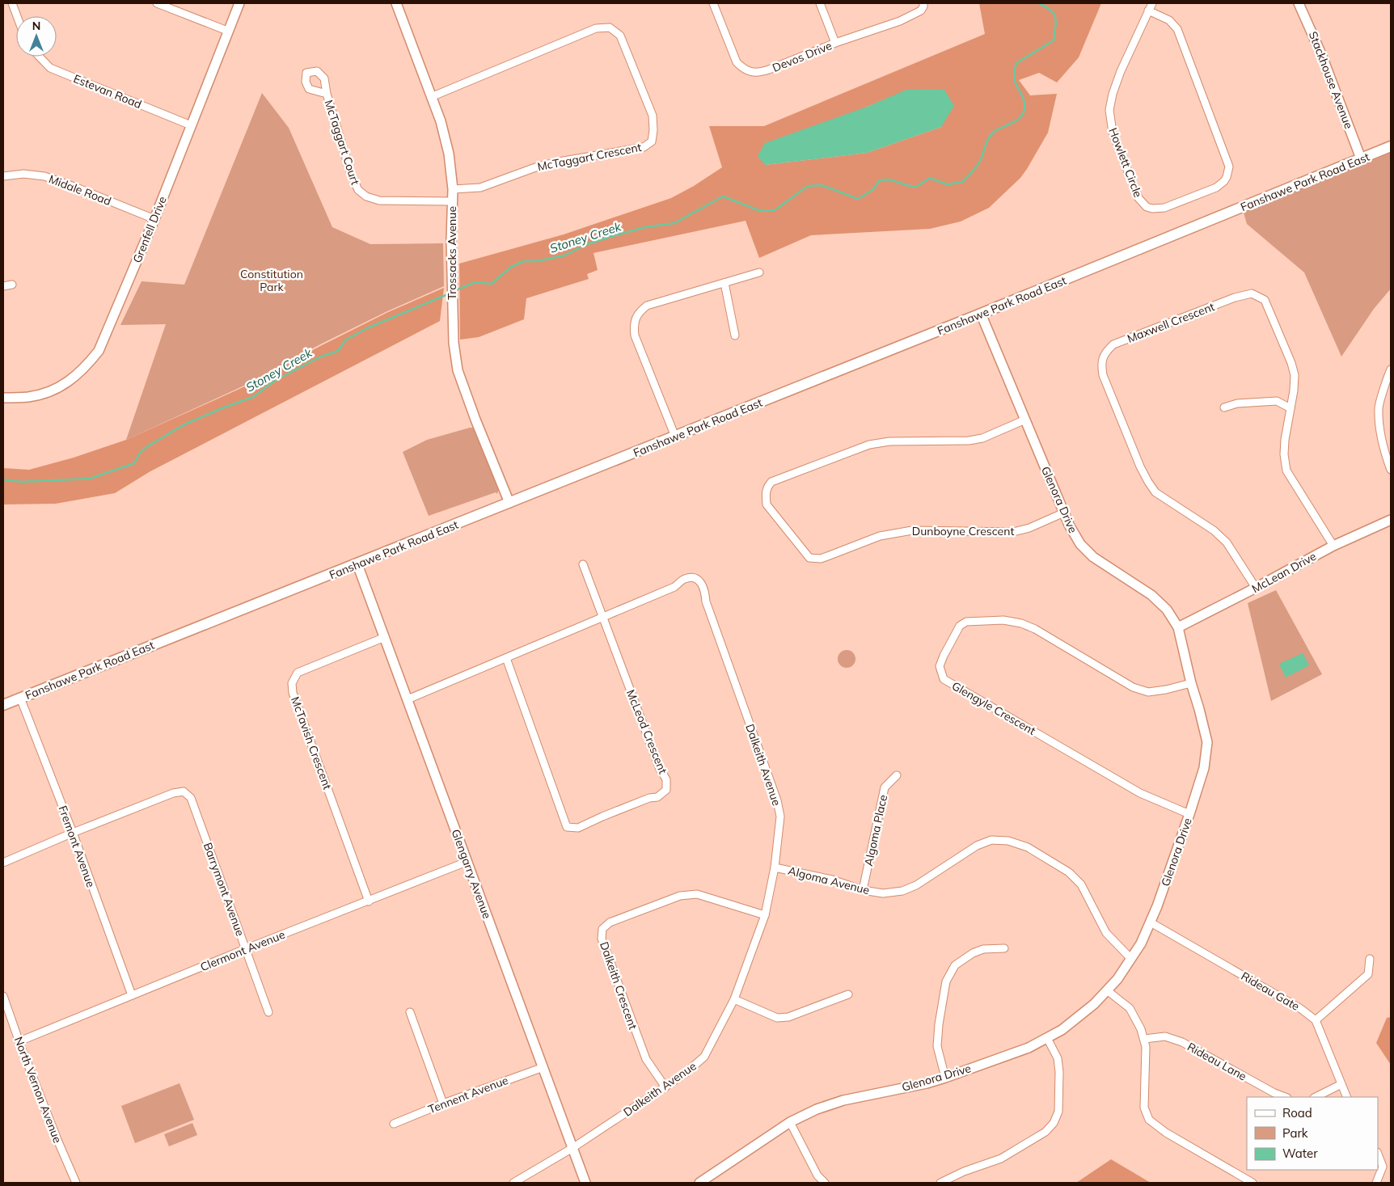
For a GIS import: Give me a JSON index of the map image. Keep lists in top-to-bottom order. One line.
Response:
{"streets":{"main road":["Fanshawe Park Road East"],"street":["Devos Drive","Stackhouse Avenue","Estevan Road","McTaggart Court","McTaggart Crescent","Howlett Circle","Midale Road","Grenfell Drive","Trossacks Avenue","Maxwell Crescent","Glenora Drive","Dunboyne Crescent","McLean Drive","Glengyle Crescent","McLeod Crescent","McTavish Crescent","Dalkeith Avenue","Algoma Place","Fremont Avenue","Glengarry Avenue","Algoma Avenue","Barrymont Avenue","Clermont Avenue","Dalkeith Crescent","Rideau Gate","Rideau Lane","North Vernon Avenue","Tennent Avenue"]},"crossings":[["Stackhouse Avenue","Fanshawe Park Road East"],["Estevan Road","Grenfell Drive"],["McTaggart Court","Trossacks Avenue"],["McTaggart Crescent","Trossacks Avenue"],["Fanshawe Park Road East","Trossacks Avenue"],["Fanshawe Park Road East","Glenora Drive"],["Fanshawe Park Road East","Fremont Avenue"],["Fanshawe Park Road East","Glengarry Avenue"],["Midale Road","Grenfell Drive"],["Maxwell Crescent","McLean Drive"],["Glenora Drive","Dunboyne Crescent"],["Glenora Drive","McLean Drive"],["Glenora Drive","Glengyle Crescent"],["Glenora Drive","Algoma Avenue"],["Glenora Drive","Rideau Gate"],["McLeod Crescent","Dalkeith Avenue"],["McTavish Crescent","Glengarry Avenue"],["McTavish Crescent","Clermont Avenue"],["Dalkeith Avenue","Glengarry Avenue"],["Dalkeith Avenue","Algoma Avenue"],["Dalkeith Avenue","Dalkeith Crescent"],["Algoma Place","Algoma Avenue"],["Fremont Avenue","Barrymont Avenue"],["Fremont Avenue","Clermont Avenue"],["Glengarry Avenue","Clermont Avenue"],["Glengarry Avenue","Tennent Avenue"],["Barrymont Avenue","Clermont Avenue"],["Clermont Avenue","North Vernon Avenue"]],"water":["Stoney Creek"],"parks":["Constitution Park"],"legend":["Road","Park","Water"],"north":"top"}
